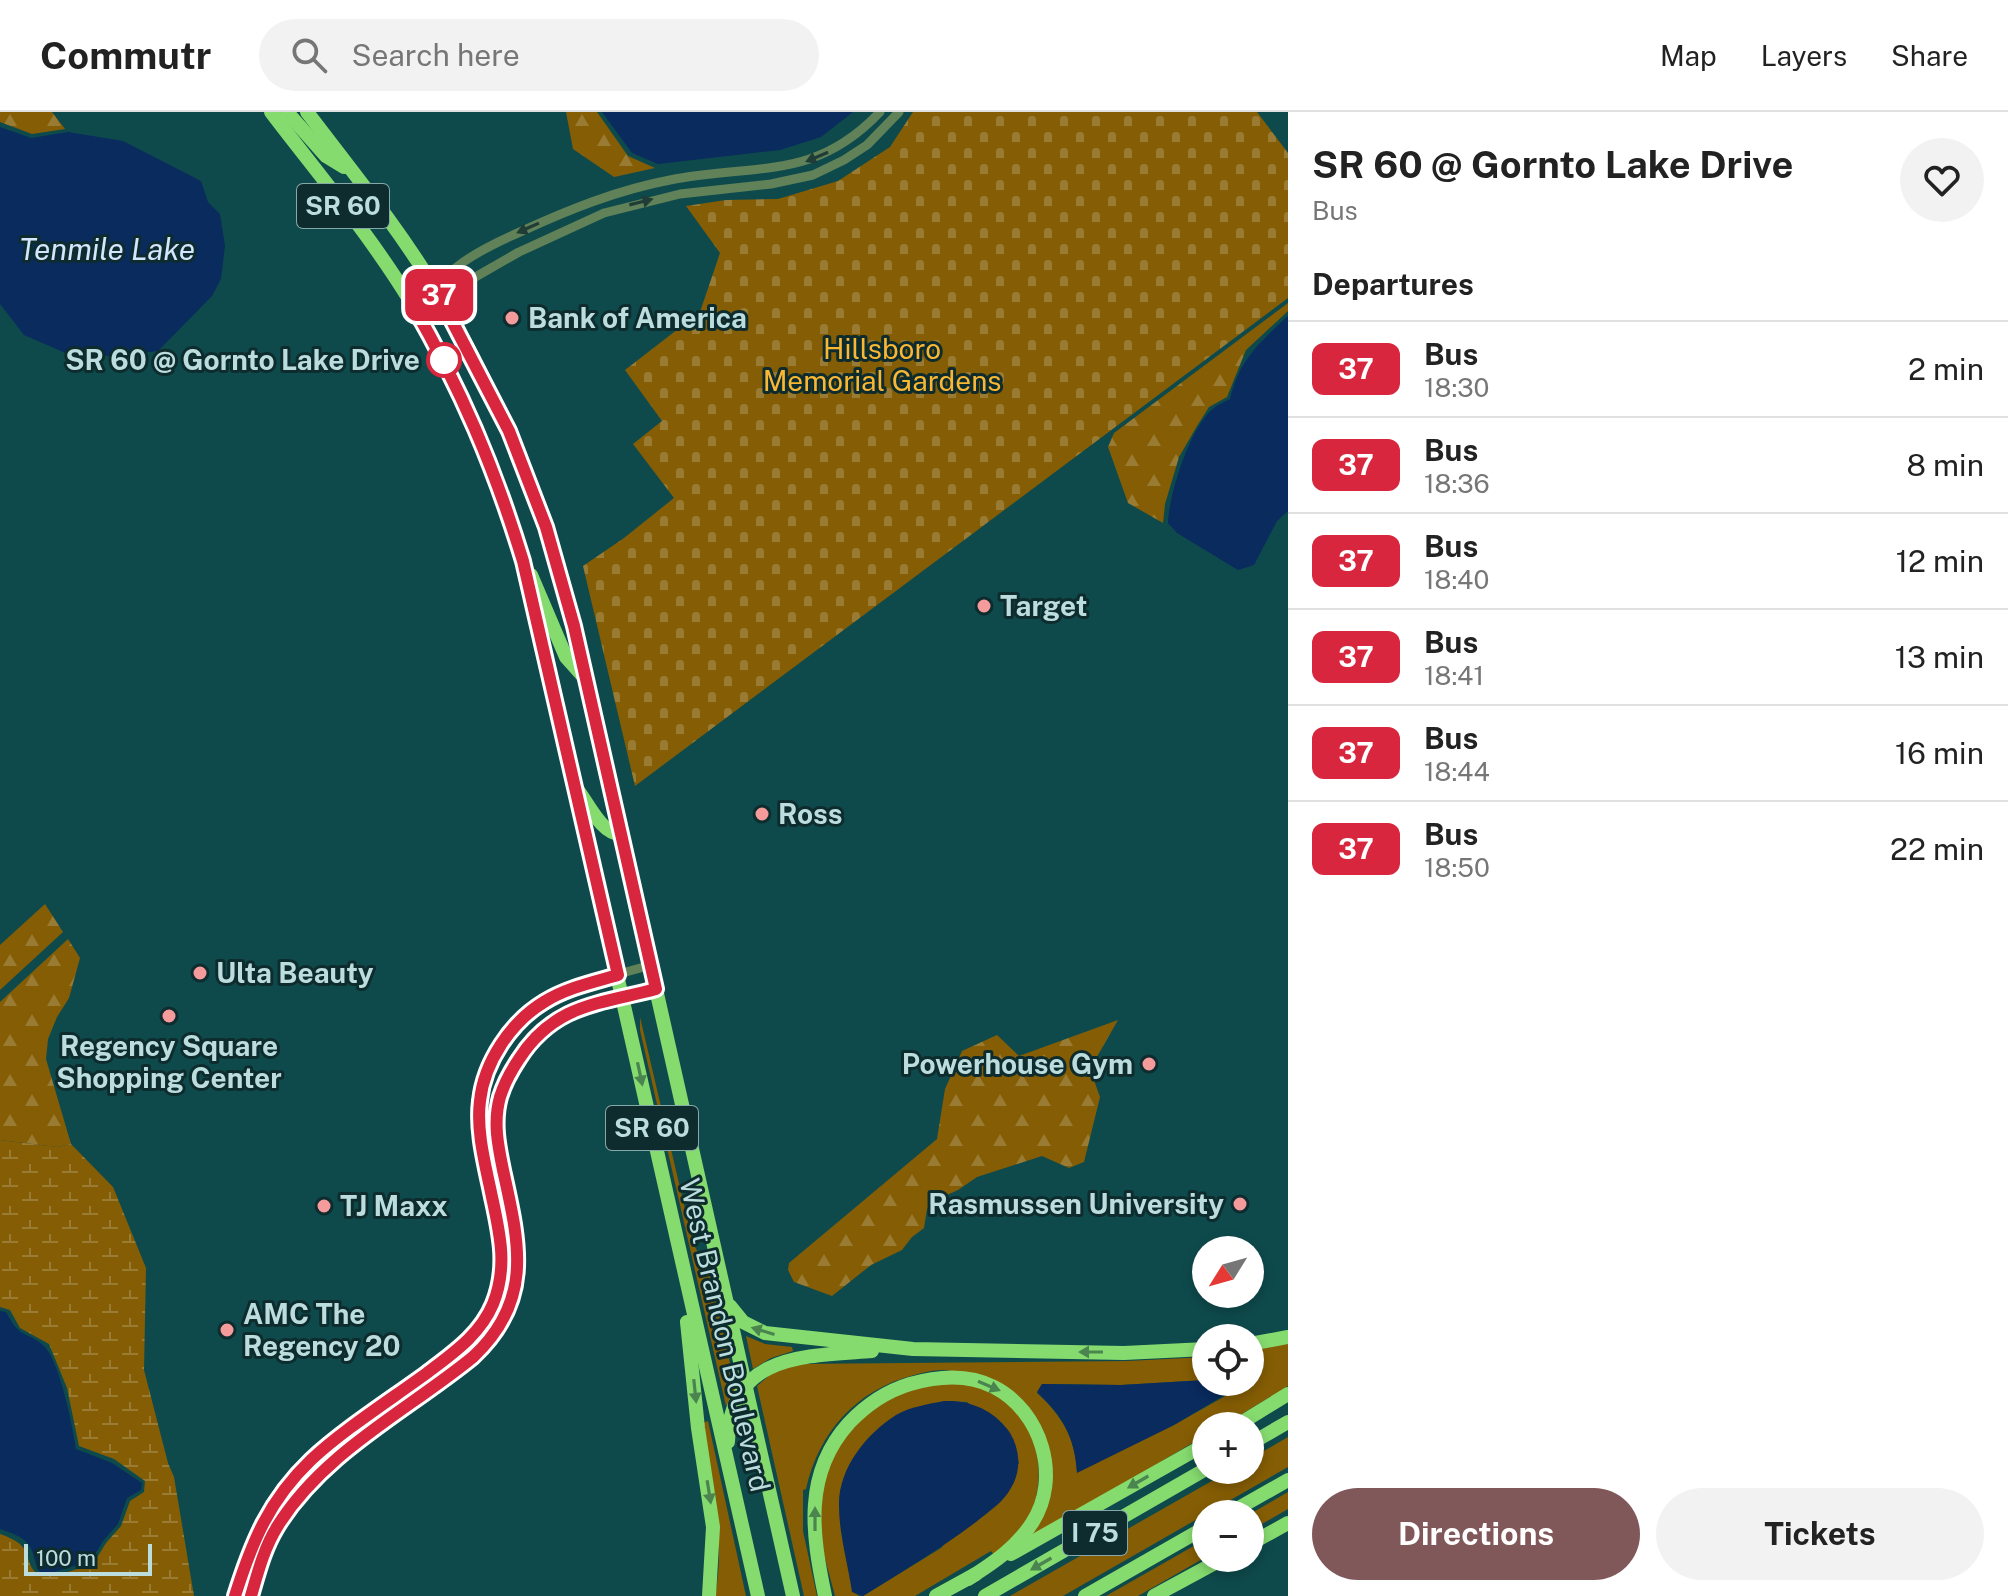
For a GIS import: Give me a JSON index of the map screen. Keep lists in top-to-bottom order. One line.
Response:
{"streets":{"highway":["SR 60","West Brandon Boulevard","I 75"]},"water":["Tenmile Lake"],"parks":["Hillsboro Memorial Gardens"],"places":["Bank of America","SR 60 @ Gornto Lake Drive","Target","Ross","Ulta Beauty","Regency Square Shopping Center","Powerhouse Gym","Rasmussen University","TJ Maxx","AMC The Regency 20"],"lines":["bus line 37"],"scale_bar":"100 m","north":"bottom left","page":{"header":"Commutr","search":"Search here","nav":["Map","Layers","Share"],"on_map":"37","heading":[["SR 60 @ Gornto Lake Drive","Bus"],"Departures"],"list":[{"mark":"37","name":"Bus","note":"18:30","value":"2 min"},{"mark":"37","name":"Bus","note":"18:36","value":"8 min"},{"mark":"37","name":"Bus","note":"18:40","value":"12 min"},{"mark":"37","name":"Bus","note":"18:41","value":"13 min"},{"mark":"37","name":"Bus","note":"18:44","value":"16 min"},{"mark":"37","name":"Bus","note":"18:50","value":"22 min"}],"map_buttons":["+","−"],"buttons":["Directions","Tickets"],"scale":"100 m"}}
